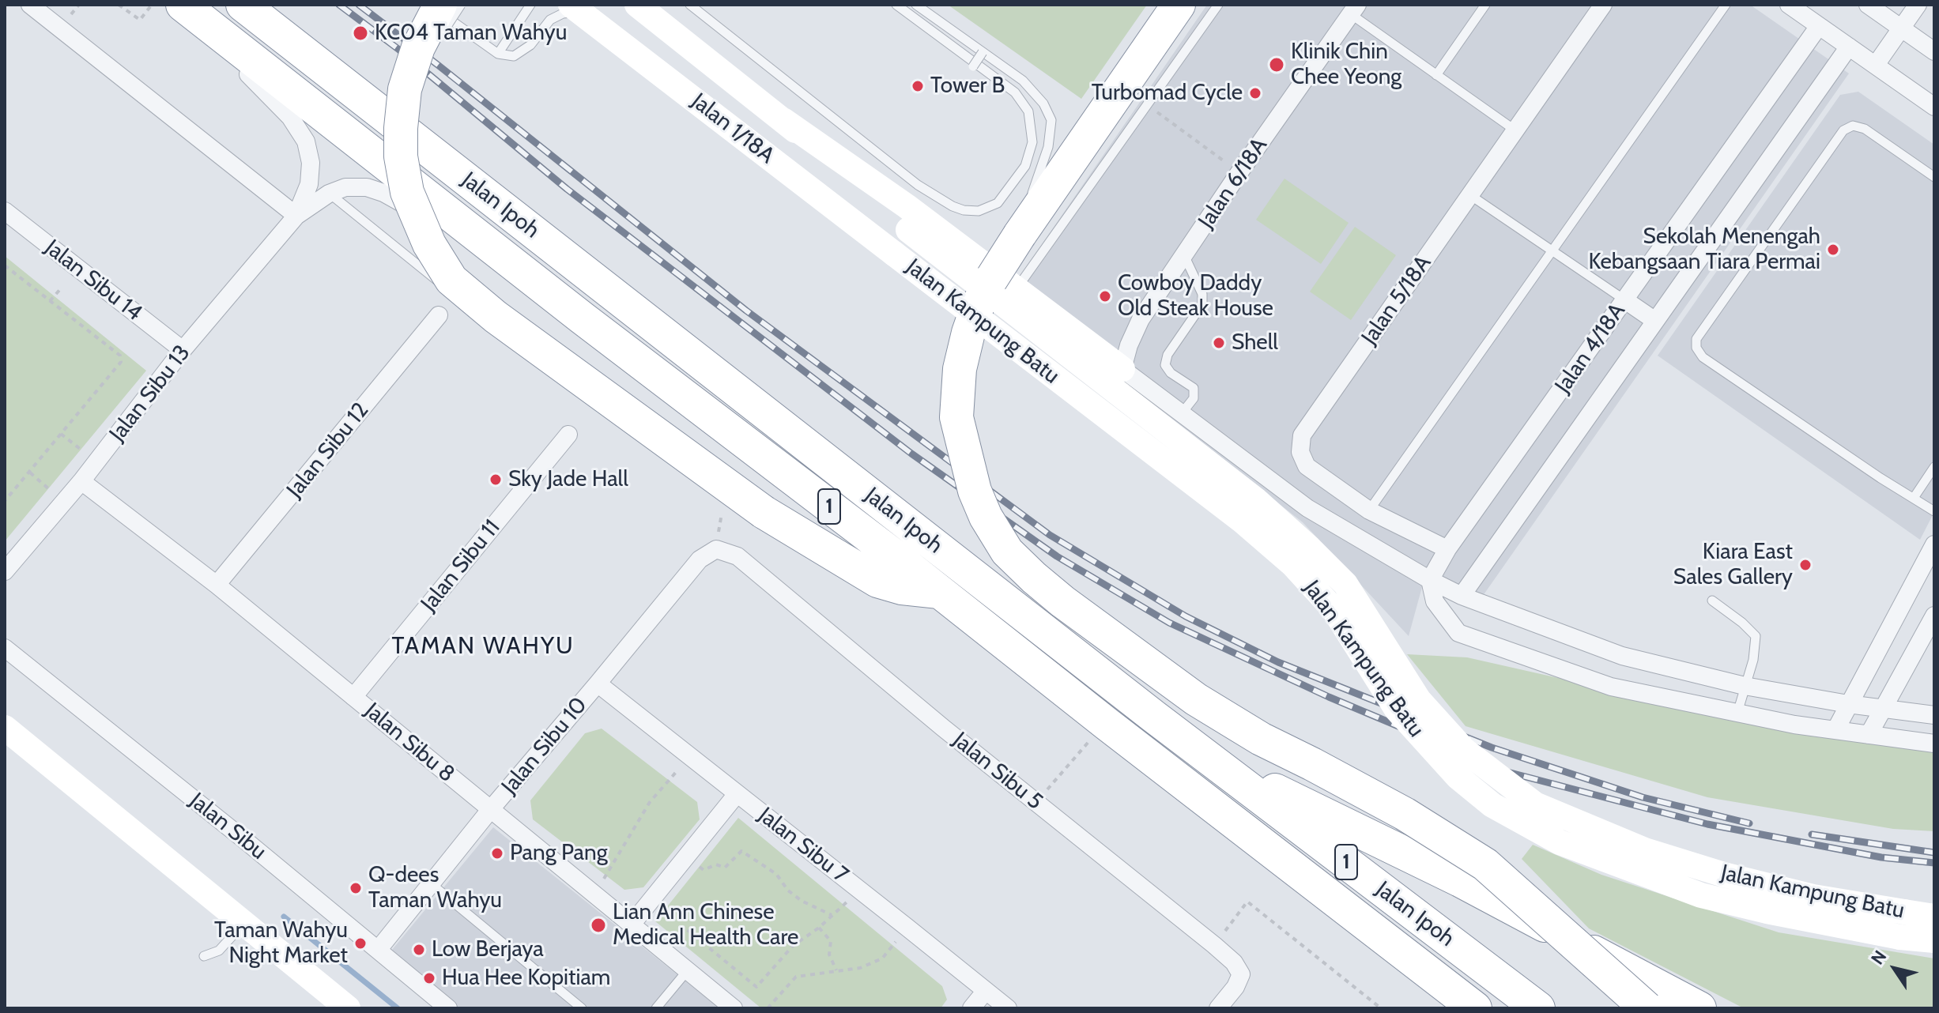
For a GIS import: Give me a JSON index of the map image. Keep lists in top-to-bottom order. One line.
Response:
{"streets":{"highway":["Jalan Ipoh","1"],"street":["Jalan 1/18A","Jalan 6/18A","Jalan Sibu 14","Jalan 5/18A","Jalan Kampung Batu","Jalan 4/18A","Jalan Sibu 13","Jalan Sibu 12","Jalan Sibu 11","Jalan Sibu 8","Jalan Sibu 10","Jalan Sibu 5","Jalan Sibu","Jalan Sibu 7"]},"crossings":[["Jalan 1/18A","Jalan Kampung Batu"],["Jalan Ipoh","Jalan Sibu 13"],["Jalan Sibu 14","Jalan Sibu 13"],["Jalan 5/18A","Jalan 4/18A"],["Jalan Sibu 13","Jalan Sibu 8"],["Jalan Sibu 12","Jalan Sibu 8"],["Jalan Sibu 11","Jalan Sibu 8"],["Jalan Sibu 8","Jalan Sibu 10"],["Jalan Sibu 10","Jalan Sibu 5"],["Jalan Sibu 10","Jalan Sibu"],["Jalan Sibu 10","Jalan Sibu 7"]],"districts":["TAMAN WAHYU"],"places":["KC04 Taman Wahyu","Klinik Chin Chee Yeong","Tower B","Turbomad Cycle","Sekolah Menengah Kebangsaan Tiara Permai","Cowboy Daddy Old Steak House","Shell","Sky Jade Hall","Kiara East Sales Gallery","Pang Pang","Q-dees Taman Wahyu","Lian Ann Chinese Medical Health Care","Taman Wahyu Night Market","Low Berjaya","Hua Hee Kopitiam"],"north":"top left"}
